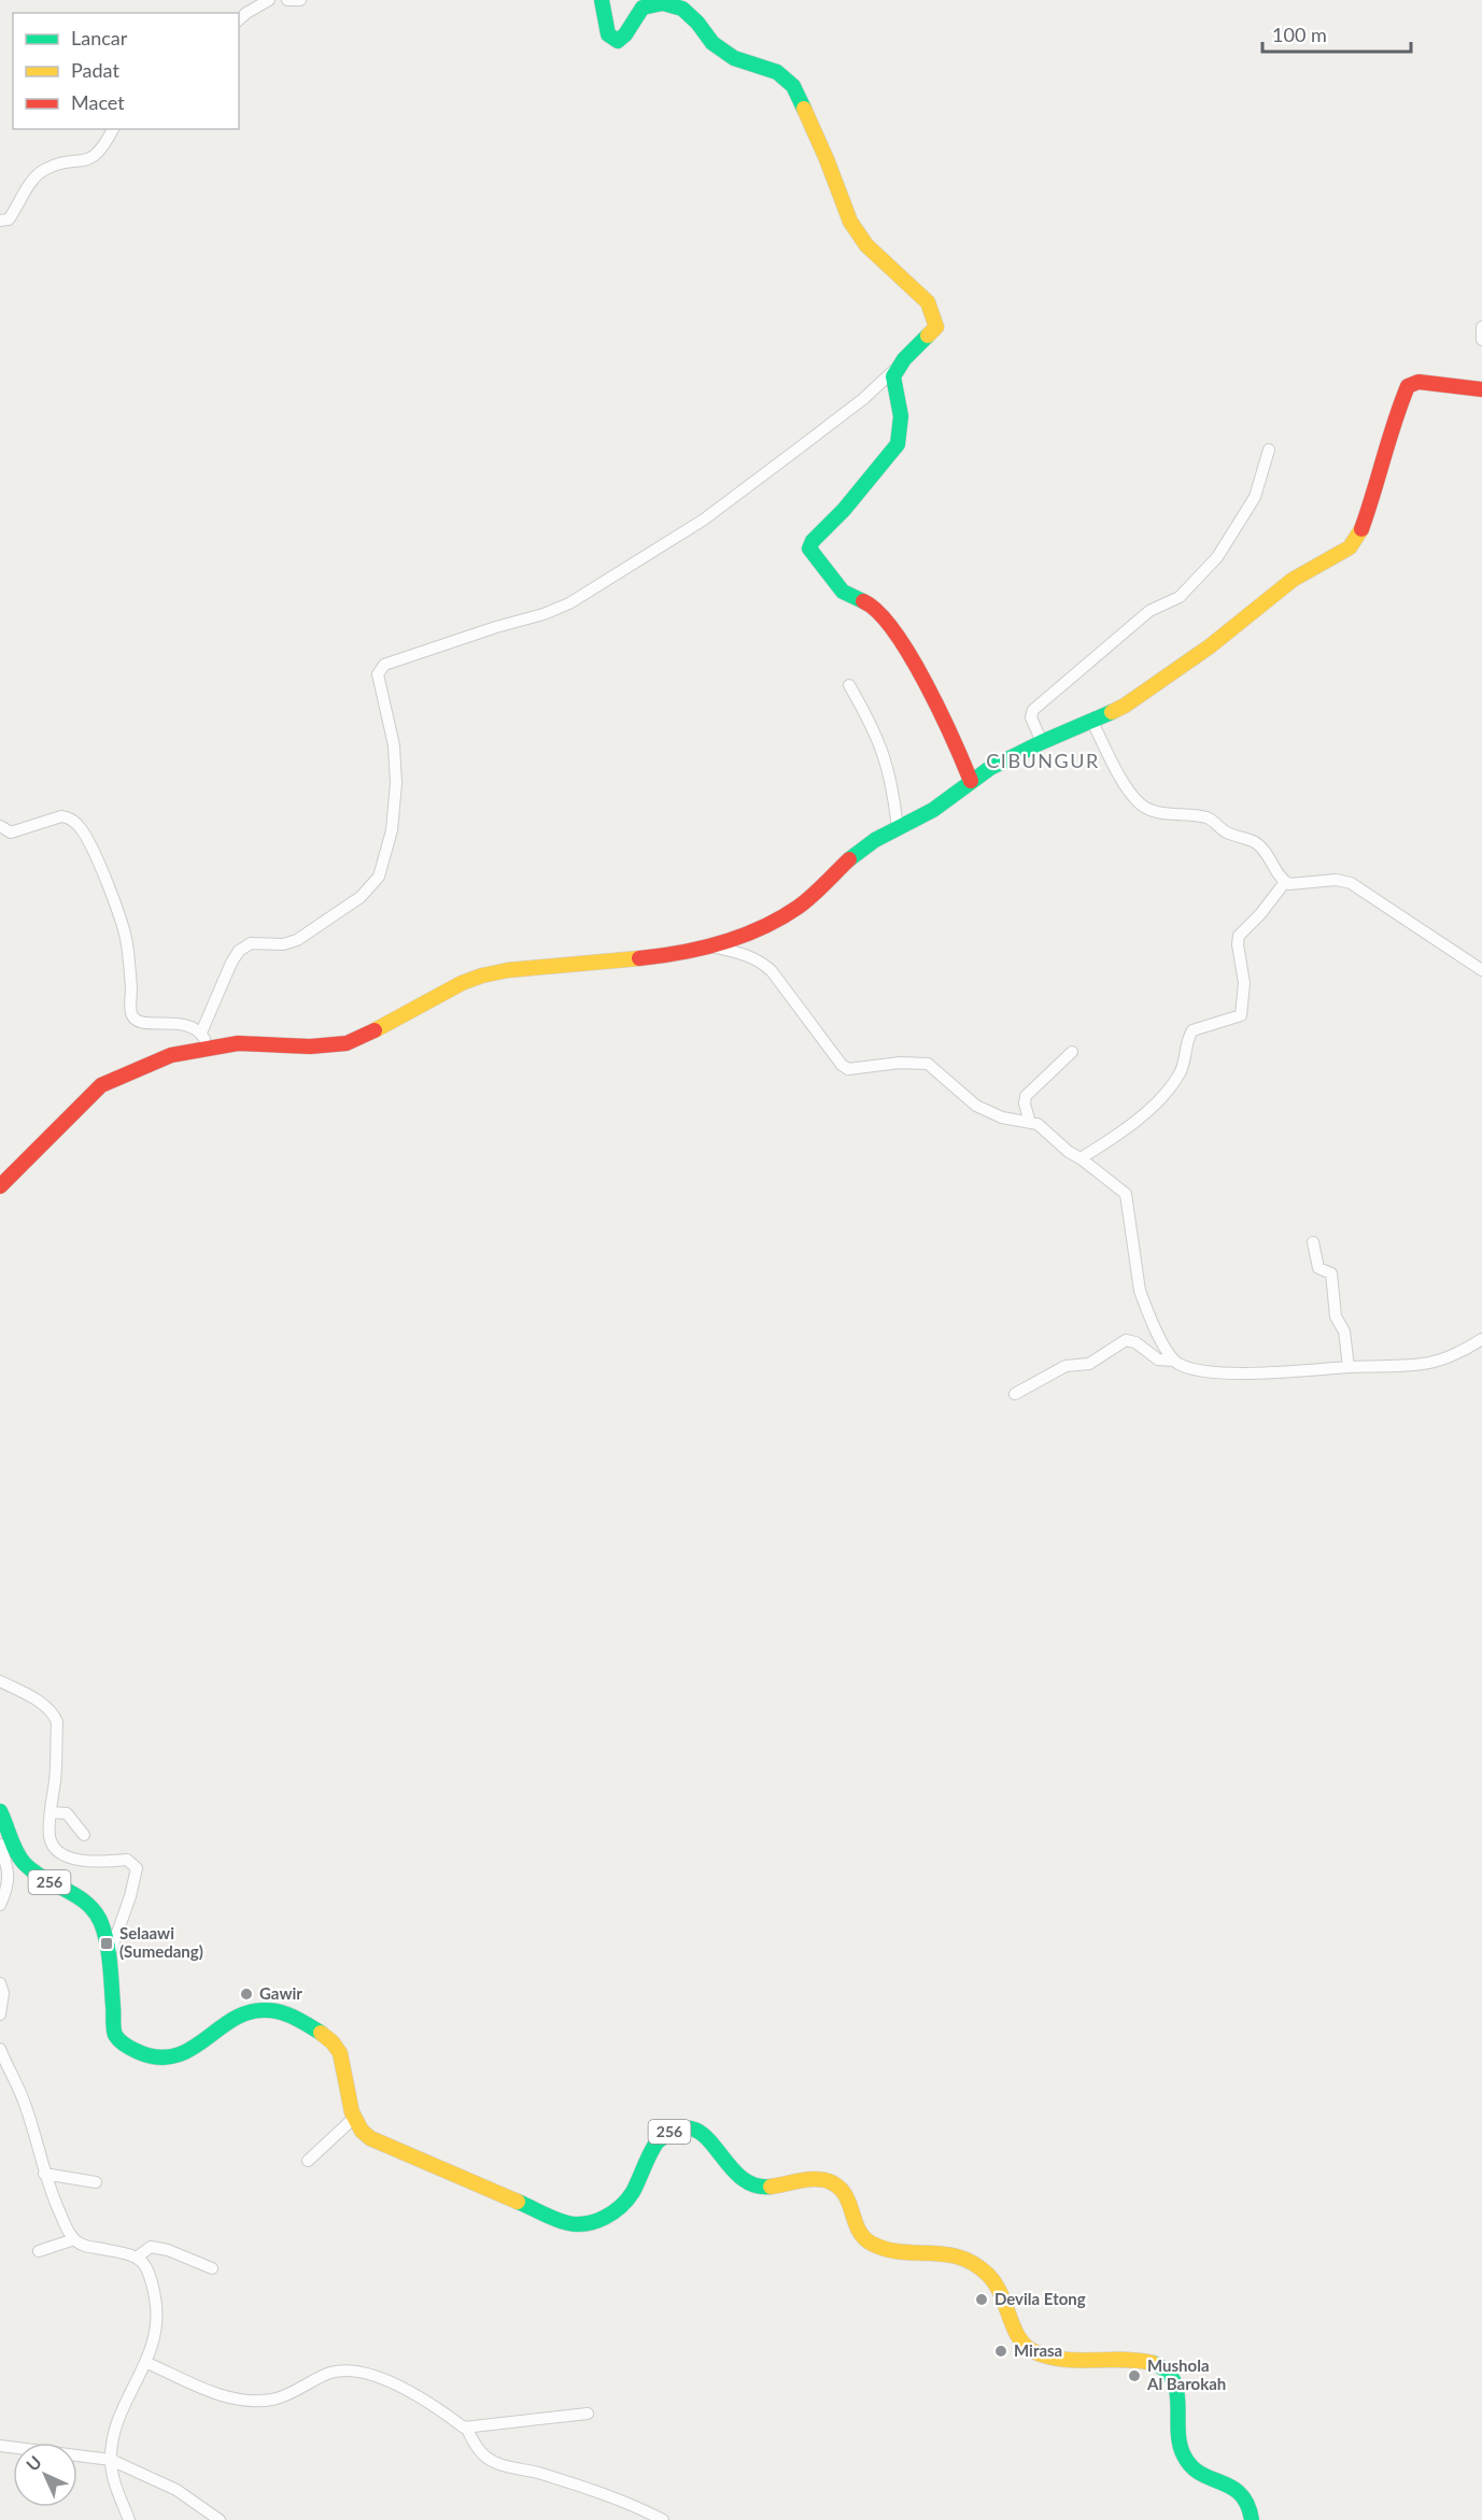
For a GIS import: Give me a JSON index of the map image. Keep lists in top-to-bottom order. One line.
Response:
{"streets":{"street":["256"]},"districts":["CIBUNGUR"],"places":{"transit":["Selaawi (Sumedang)"],"other":["Gawir","Devila Etong","Mirasa","Mushola Al Barokah"]},"legend":["Lancar","Padat","Macet"],"scale_bar":"100 m","north":"top left"}
